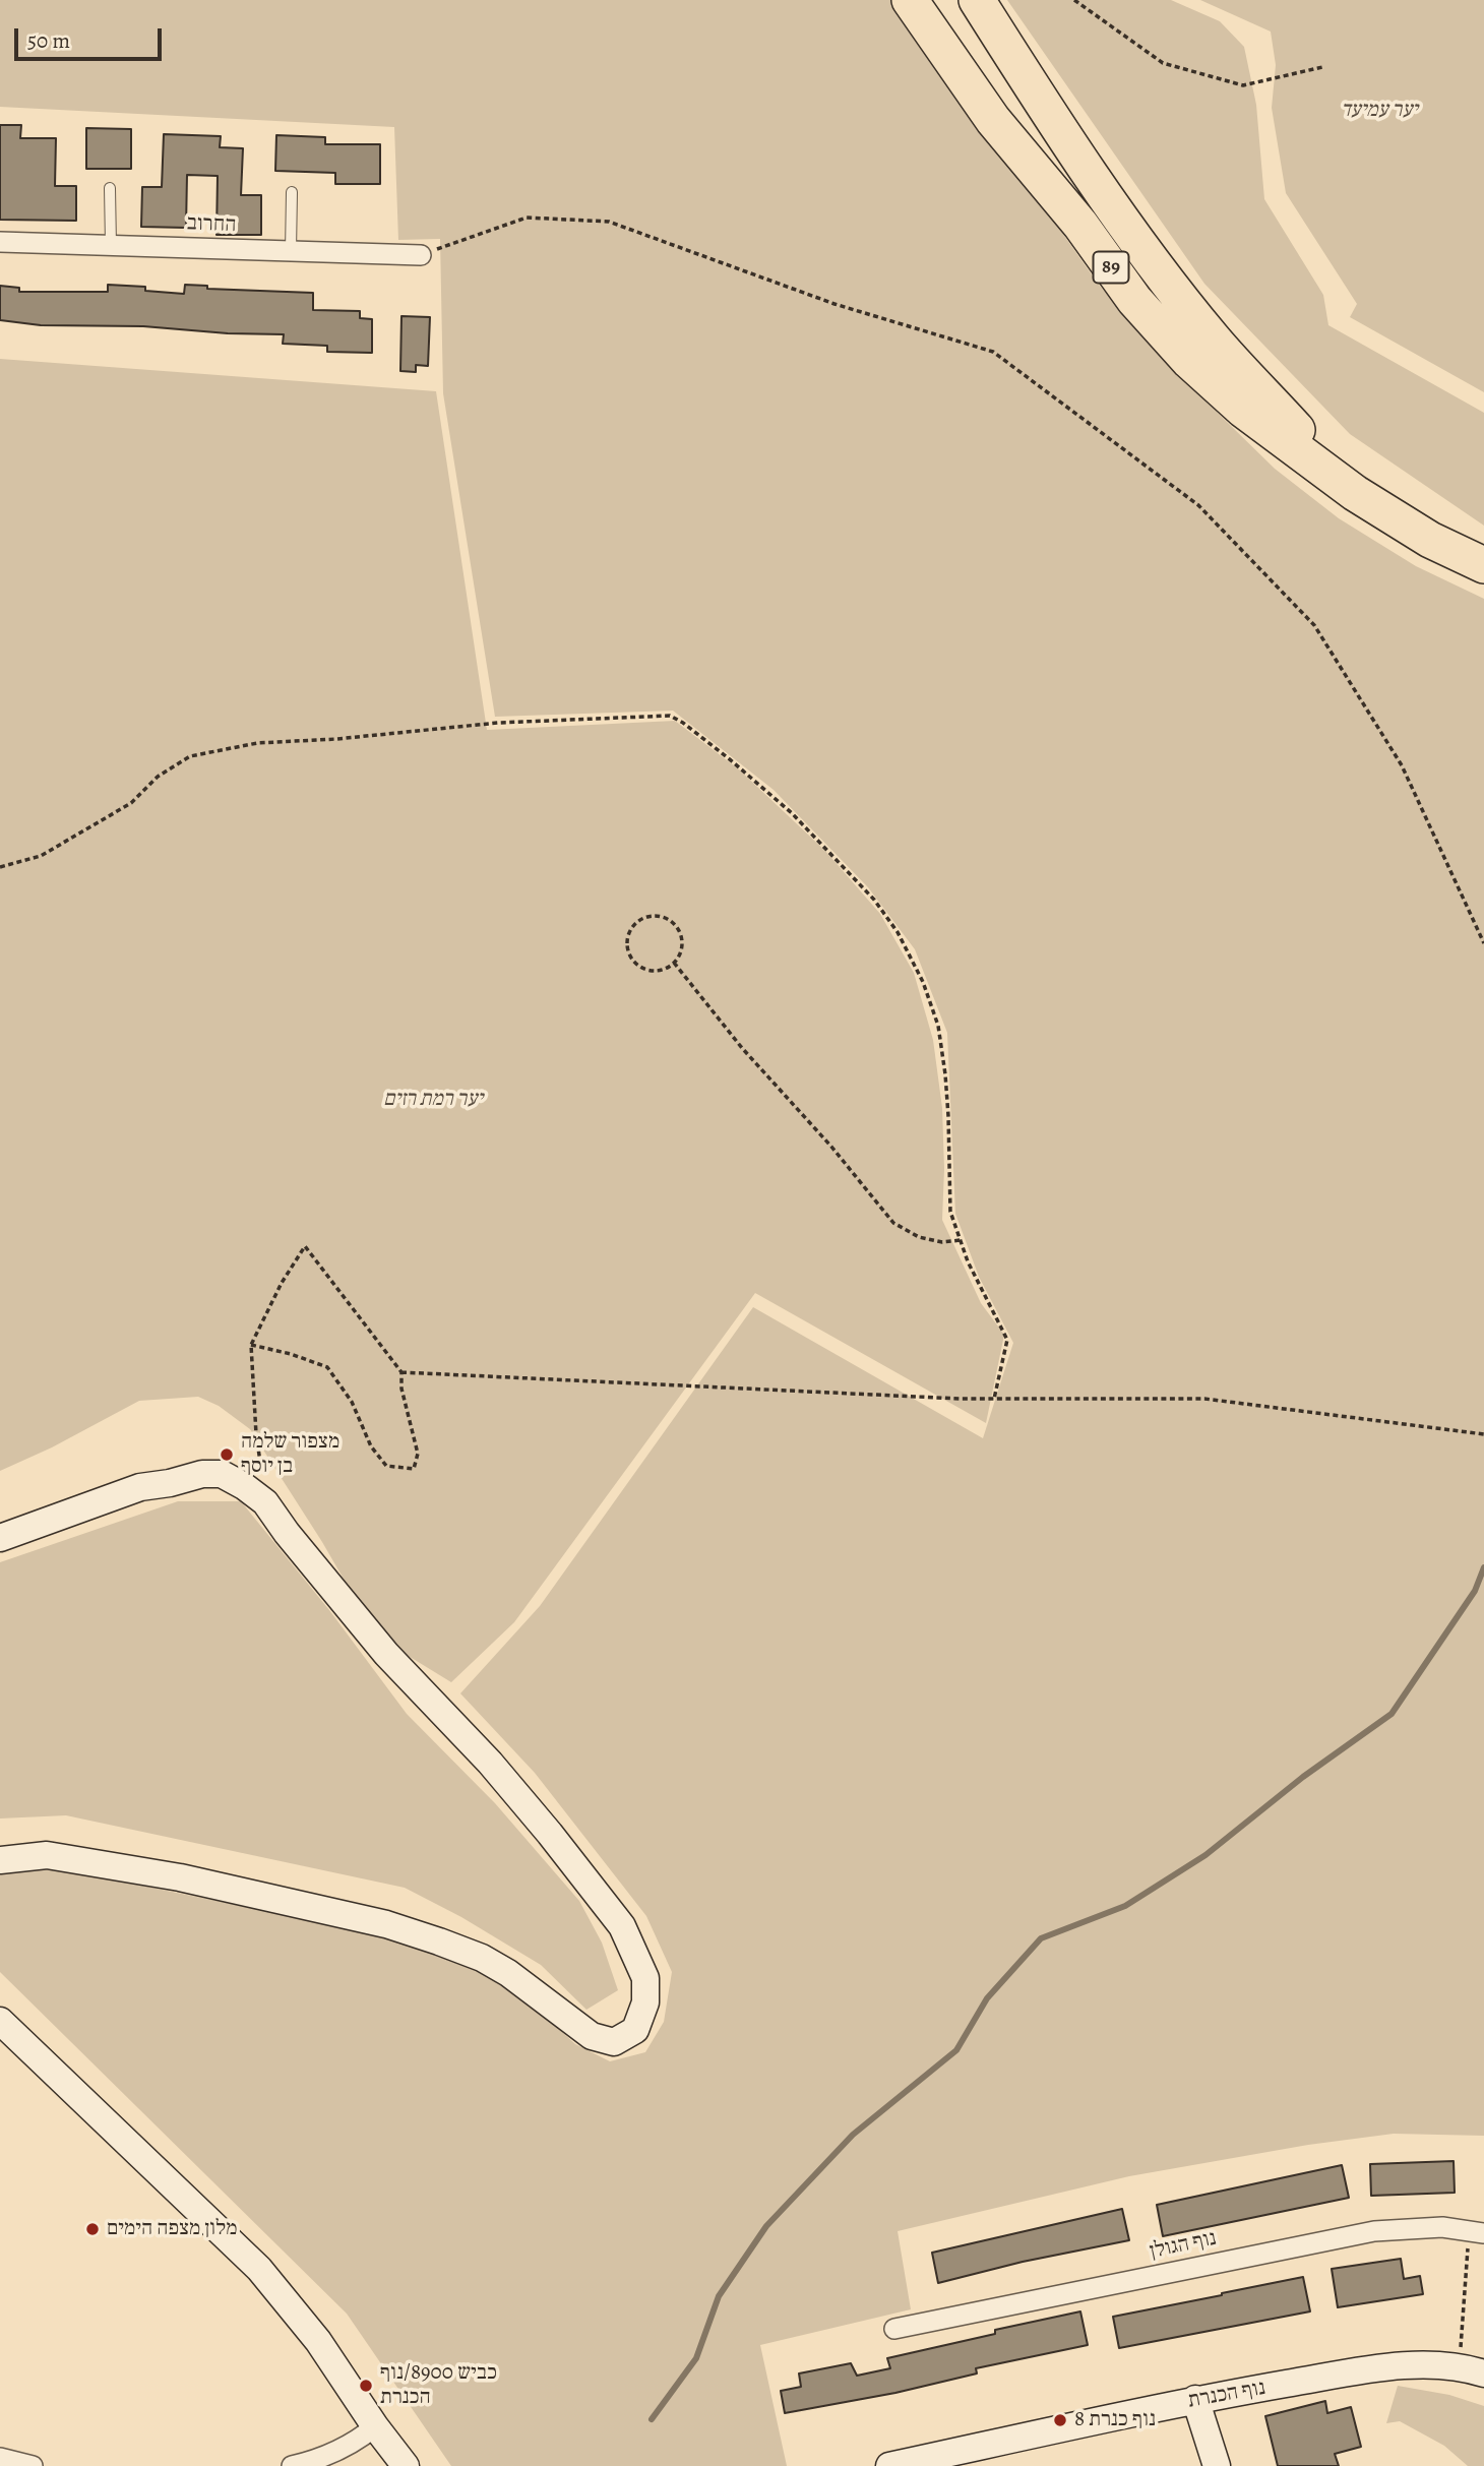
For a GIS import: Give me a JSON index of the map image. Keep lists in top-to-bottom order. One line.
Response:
{"streets":{"highway":["89"],"main road":["נוף הכנרת"],"street":["החרוב","נוף הגולן"]},"parks":["יער עמיעד","יער רמת רזים"],"places":["מצפור שלמה בן יוסף","מלון מצפה הימים","כביש 8900/נוף הכנרת","נוף כנרת 8"],"scale_bar":"50 m"}
